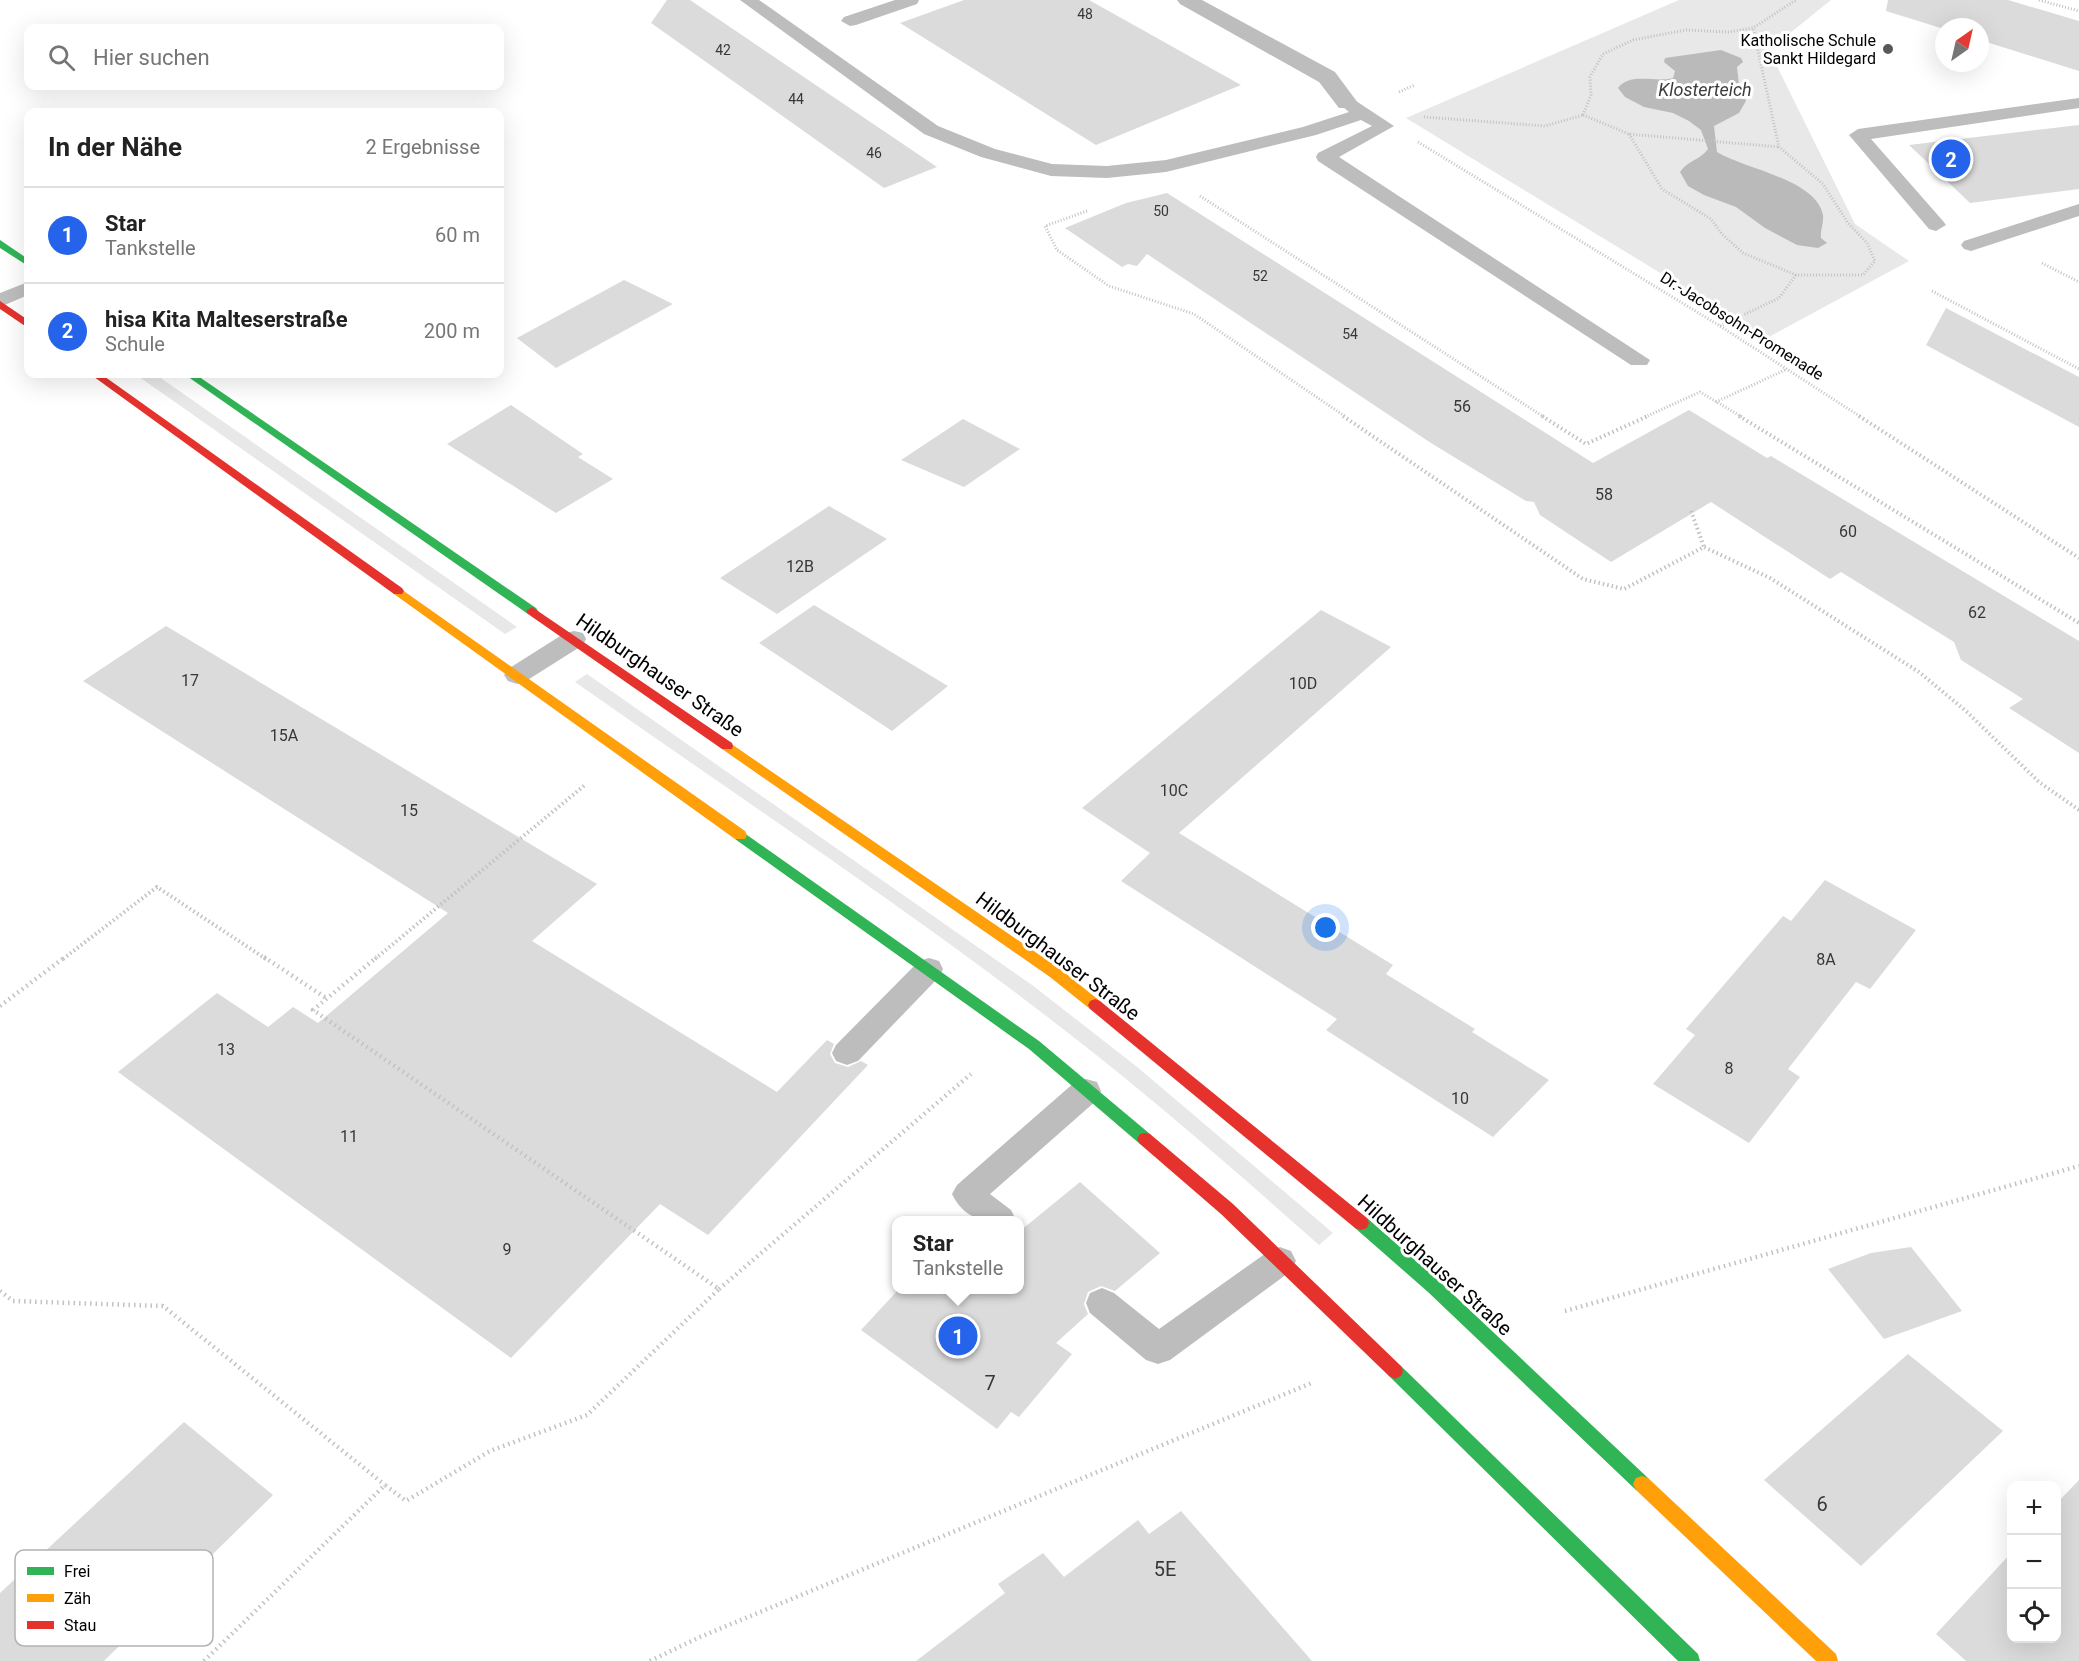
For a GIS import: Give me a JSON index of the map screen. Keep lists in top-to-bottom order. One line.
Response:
{"streets":{"main road":["Hildburghauser Straße"],"path":["Dr.-Jacobsohn-Promenade"]},"water":["Klosterteich"],"places":["Katholische Schule Sankt Hildegard"],"house_numbers":["48","42","44","46","50","52","54","56","58","60","12B","62","17","10D","15A","10C","15","8A","13","8","10","11","9","7","6","5E"],"legend":["Frei","Zäh","Stau"],"north":"top right","page":{"search":"Hier suchen","heading":["In der Nähe","2 Ergebnisse"],"pins":["2","1"],"list":[{"mark":"1","name":"Star","note":"Tankstelle","value":"60 m"},{"mark":"2","name":"hisa Kita Malteserstraße","note":"Schule","value":"200 m"}],"popup":["Star","Tankstelle"],"map_buttons":["+","−"]}}
